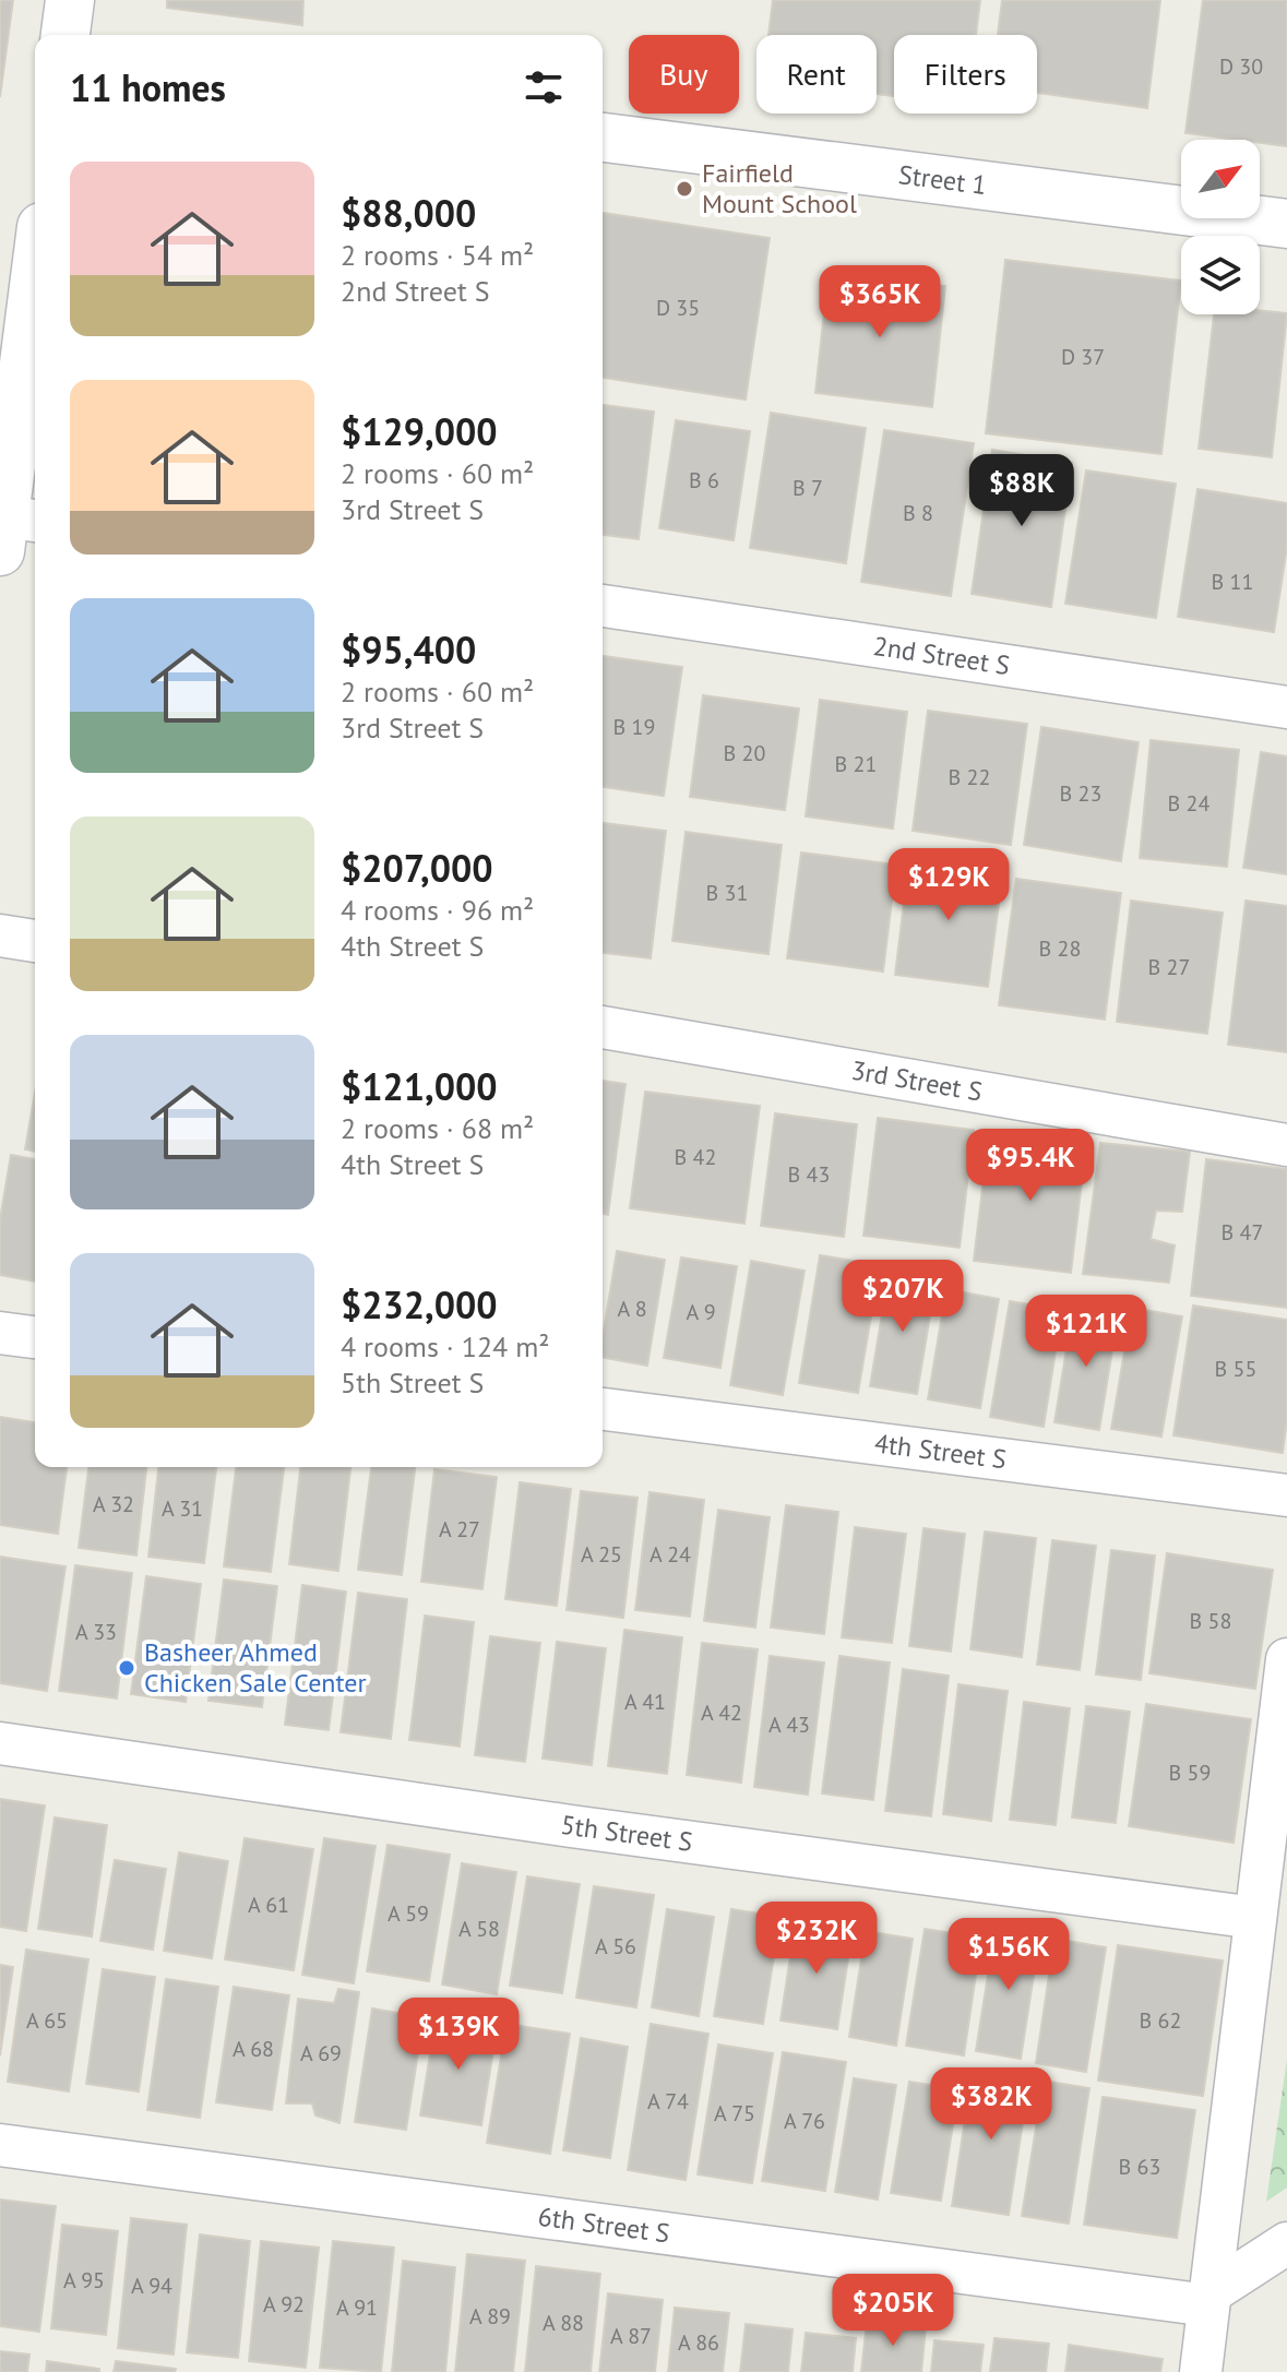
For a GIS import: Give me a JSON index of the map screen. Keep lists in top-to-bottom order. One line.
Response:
{"streets":{"street":["Street 1","2nd Street S","3rd Street S","4th Street S","5th Street S","6th Street S"]},"places":["Fairfield Mount School","Basheer Ahmed Chicken Sale Center"],"house_numbers":["D 30","D 35","D 37","B 6","B 7","B 8","B 11","B 19","B 20","B 21","B 22","B 23","B 24","B 31","B 28","B 27","B 42","B 43","B 47","A 8","A 9","B 55","A 32","A 31","A 27","A 25","A 24","B 58","A 33","A 41","A 42","A 43","B 59","A 61","A 59","A 58","A 56","A 65","B 62","A 68","A 69","A 74","A 75","A 76","B 63","A 95","A 94","A 92","A 91","A 89","A 88","A 87","A 86"],"north":"top right","page":{"chip":["Buy","Rent","Filters"],"heading":"11 homes","list":[{"name":"$88,000","note":"2 rooms · 54 m² · 2nd Street S"},{"name":"$129,000","note":"2 rooms · 60 m² · 3rd Street S"},{"name":"$95,400","note":"2 rooms · 60 m² · 3rd Street S"},{"name":"$207,000","note":"4 rooms · 96 m² · 4th Street S"},{"name":"$121,000","note":"2 rooms · 68 m² · 4th Street S"},{"name":"$232,000","note":"4 rooms · 124 m² · 5th Street S"}],"price":["$365K","$88K","$129K","$95.4K","$207K","$121K","$232K","$156K","$139K","$382K","$205K"]}}
